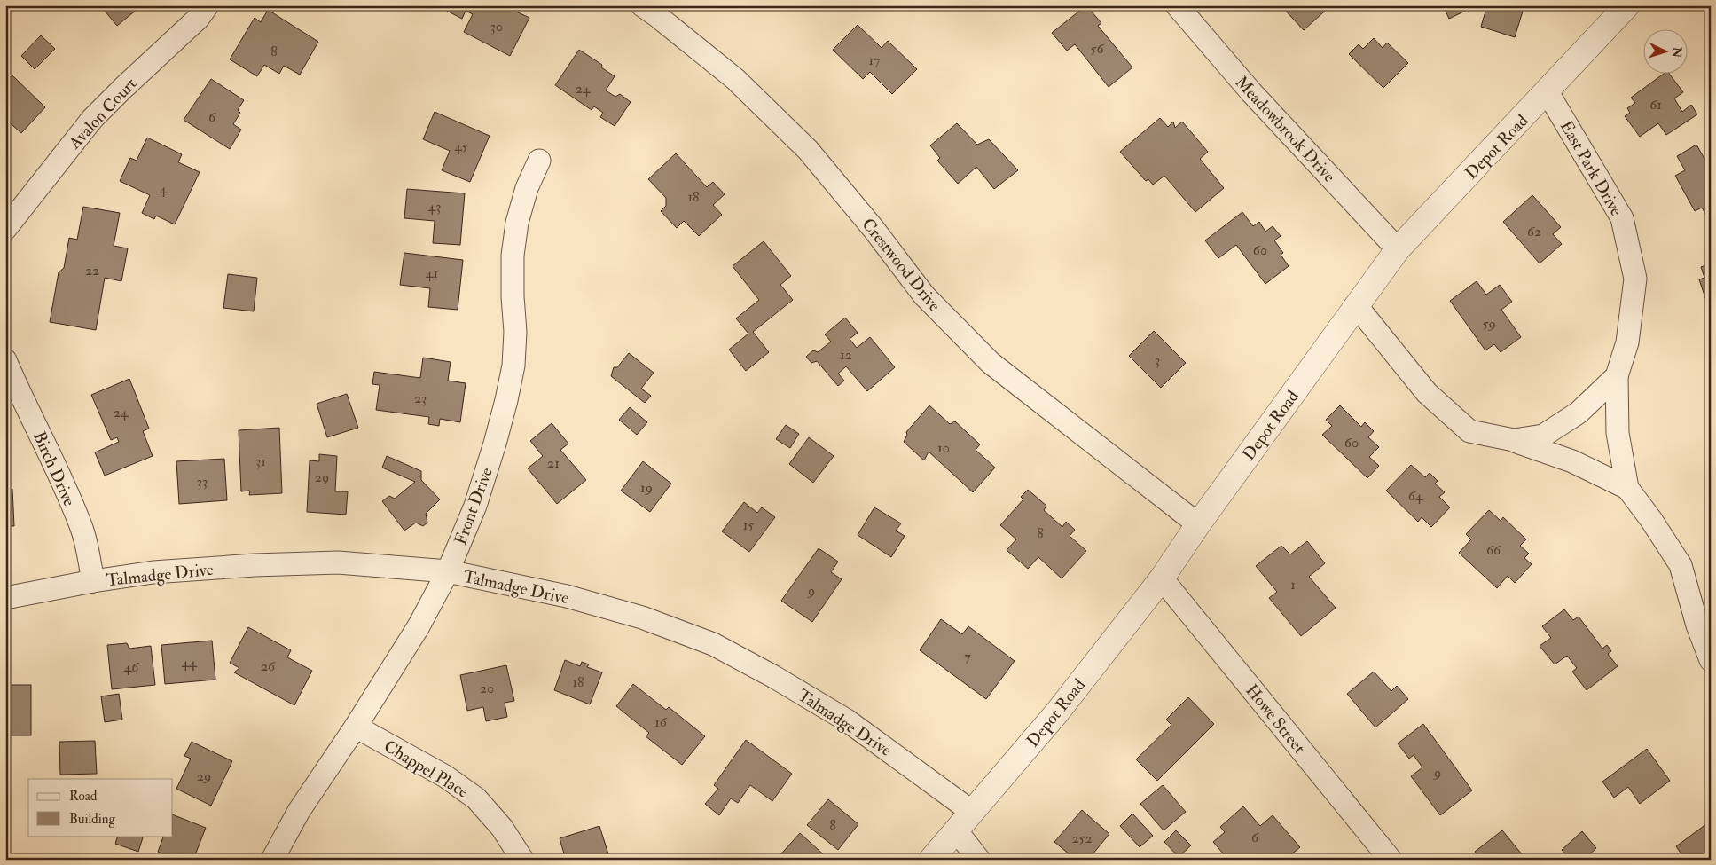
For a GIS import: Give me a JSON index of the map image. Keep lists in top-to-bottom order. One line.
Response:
{"streets":{"street":["Avalon Court","Meadowbrook Drive","Depot Road","East Park Drive","Crestwood Drive","Birch Drive","Front Drive","Talmadge Drive","Howe Street","Chappel Place"]},"crossings":[["Meadowbrook Drive","Depot Road"],["Depot Road","East Park Drive"],["Depot Road","Crestwood Drive"],["Depot Road","Talmadge Drive"],["Depot Road","Howe Street"],["Birch Drive","Talmadge Drive"],["Front Drive","Talmadge Drive"],["Front Drive","Chappel Place"]],"house_numbers":["30","56","8","17","24","61","6","45","4","18","43","62","60","22","41","59","12","3","23","24","60","10","31","21","29","33","19","64","15","8","66","1","9","7","44","26","46","18","20","16","9","29","8","6","252"],"legend":["Road","Building"],"north":"right"}
